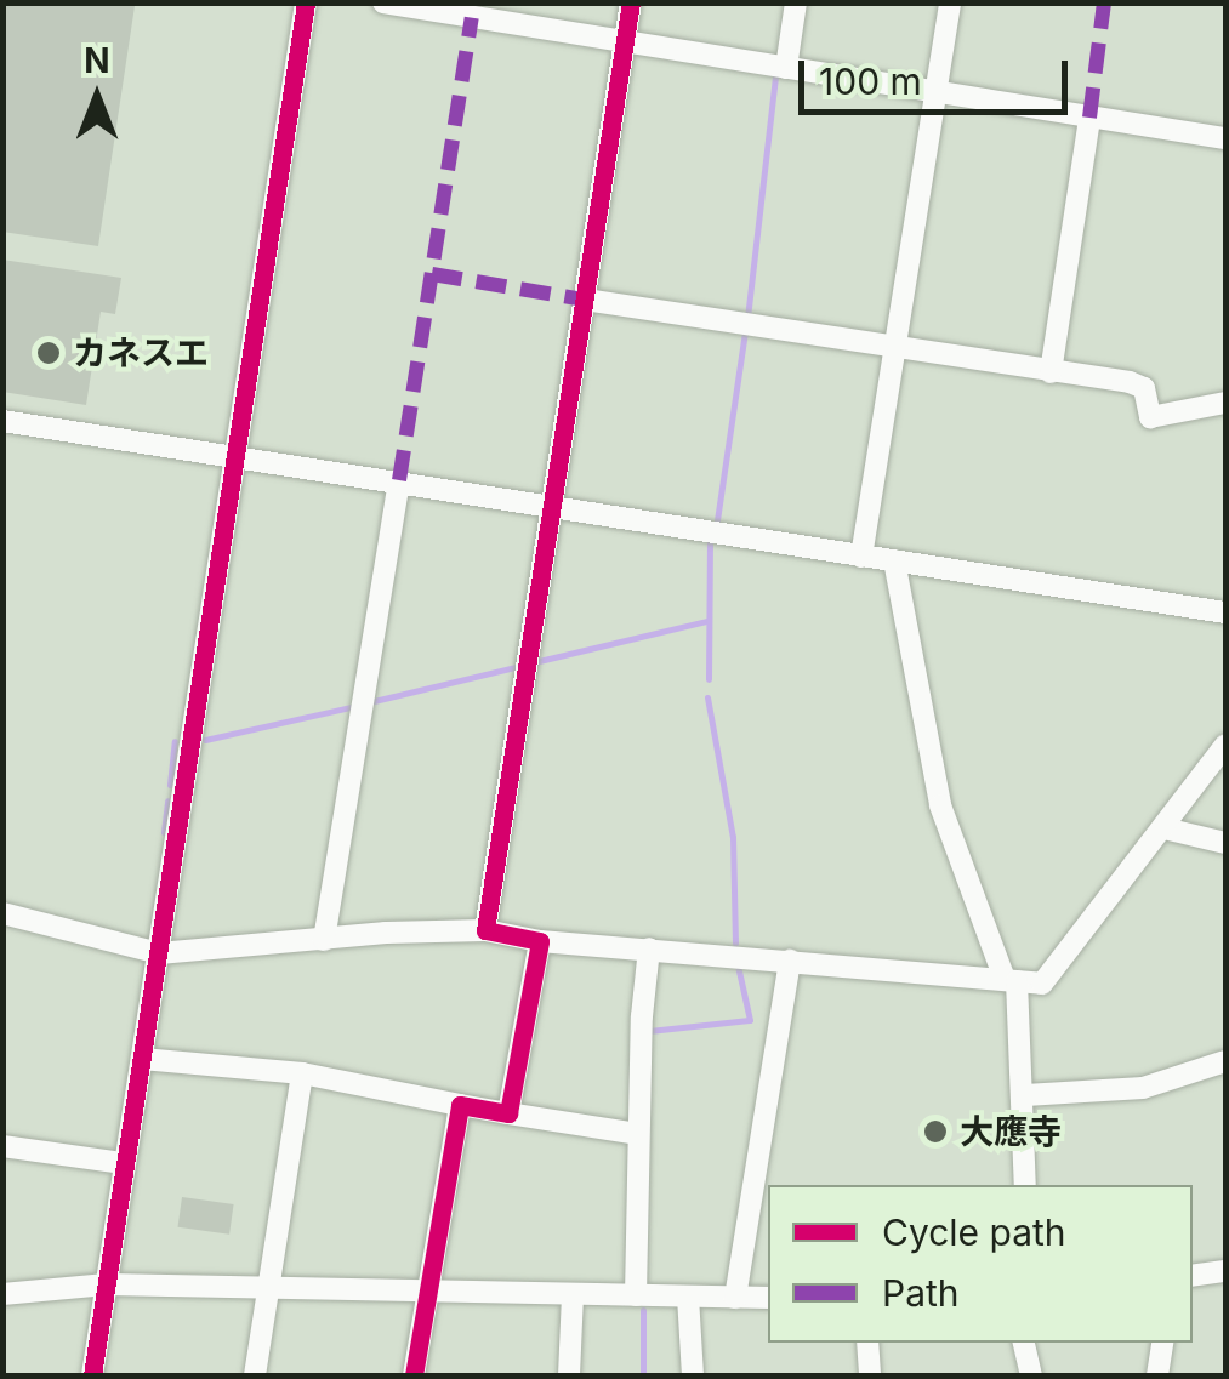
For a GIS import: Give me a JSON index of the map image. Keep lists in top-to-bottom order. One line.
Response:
{"places":["カネスエ","大應寺"],"legend":["Cycle path","Path"],"scale_bar":"100 m","north":"top"}
